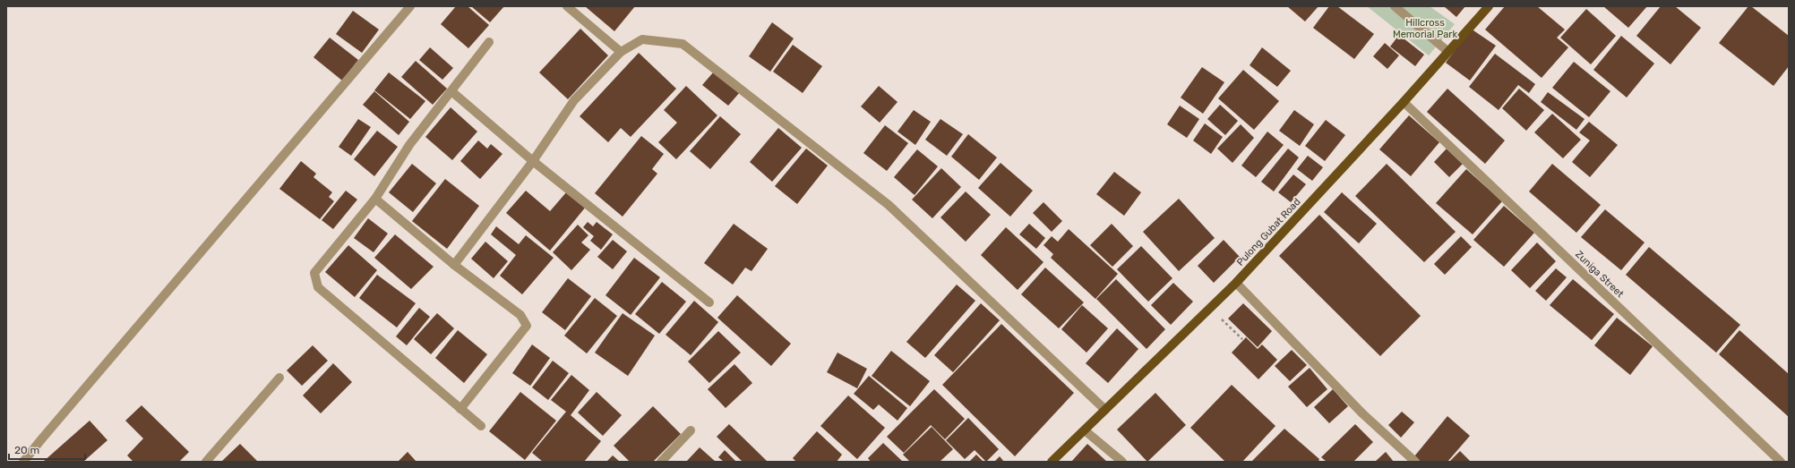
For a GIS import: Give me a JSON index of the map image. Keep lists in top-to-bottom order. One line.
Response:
{"streets":{"main road":["Pulong Gubat Road"],"street":["Zuniga Street"]},"crossings":[["Pulong Gubat Road","Zuniga Street"]],"parks":["Hillcross Memorial Park"],"scale_bar":"20 m"}
